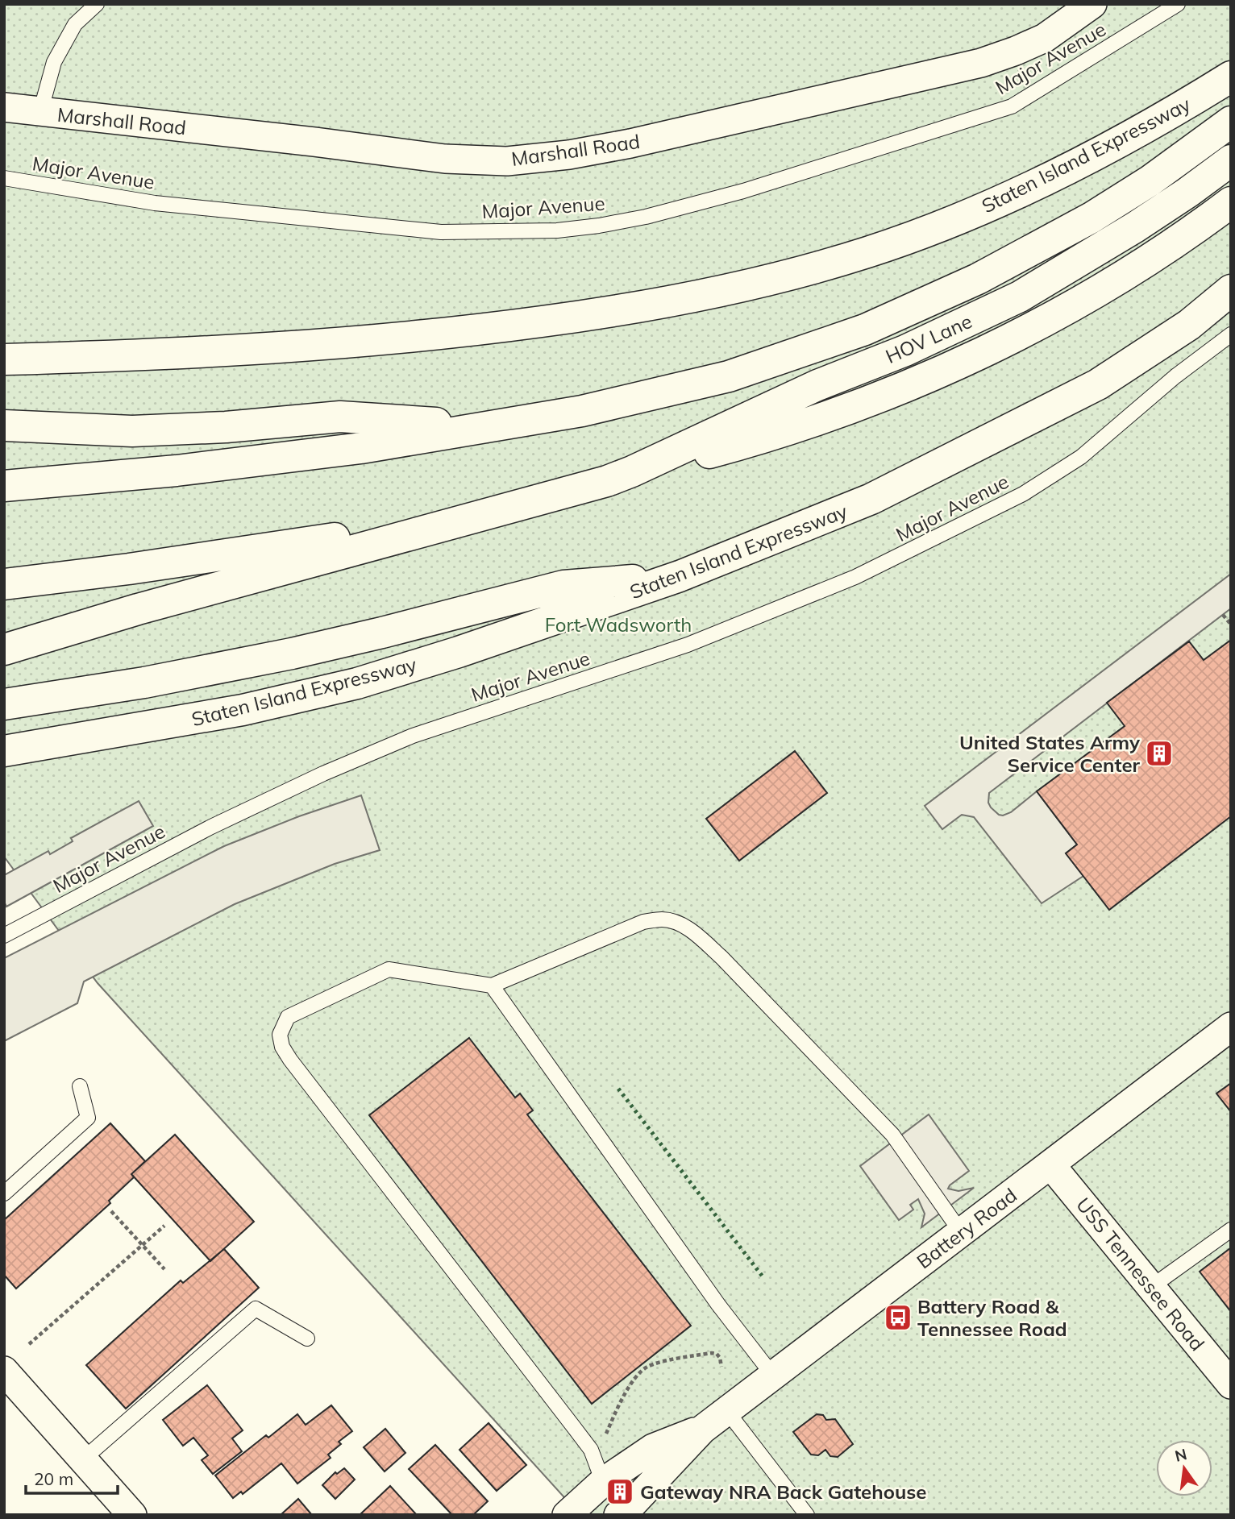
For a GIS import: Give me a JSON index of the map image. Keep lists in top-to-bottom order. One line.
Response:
{"streets":{"highway":["Staten Island Expressway","HOV Lane"],"street":["Marshall Road","Battery Road","USS Tennessee Road"],"lane":["Major Avenue"]},"crossings":[["Battery Road","USS Tennessee Road"]],"parks":["Fort Wadsworth"],"places":{"building":["United States Army Service Center","Gateway NRA Back Gatehouse"],"bus stop":["Battery Road & Tennessee Road"]},"scale_bar":"20 m","north":"top"}
